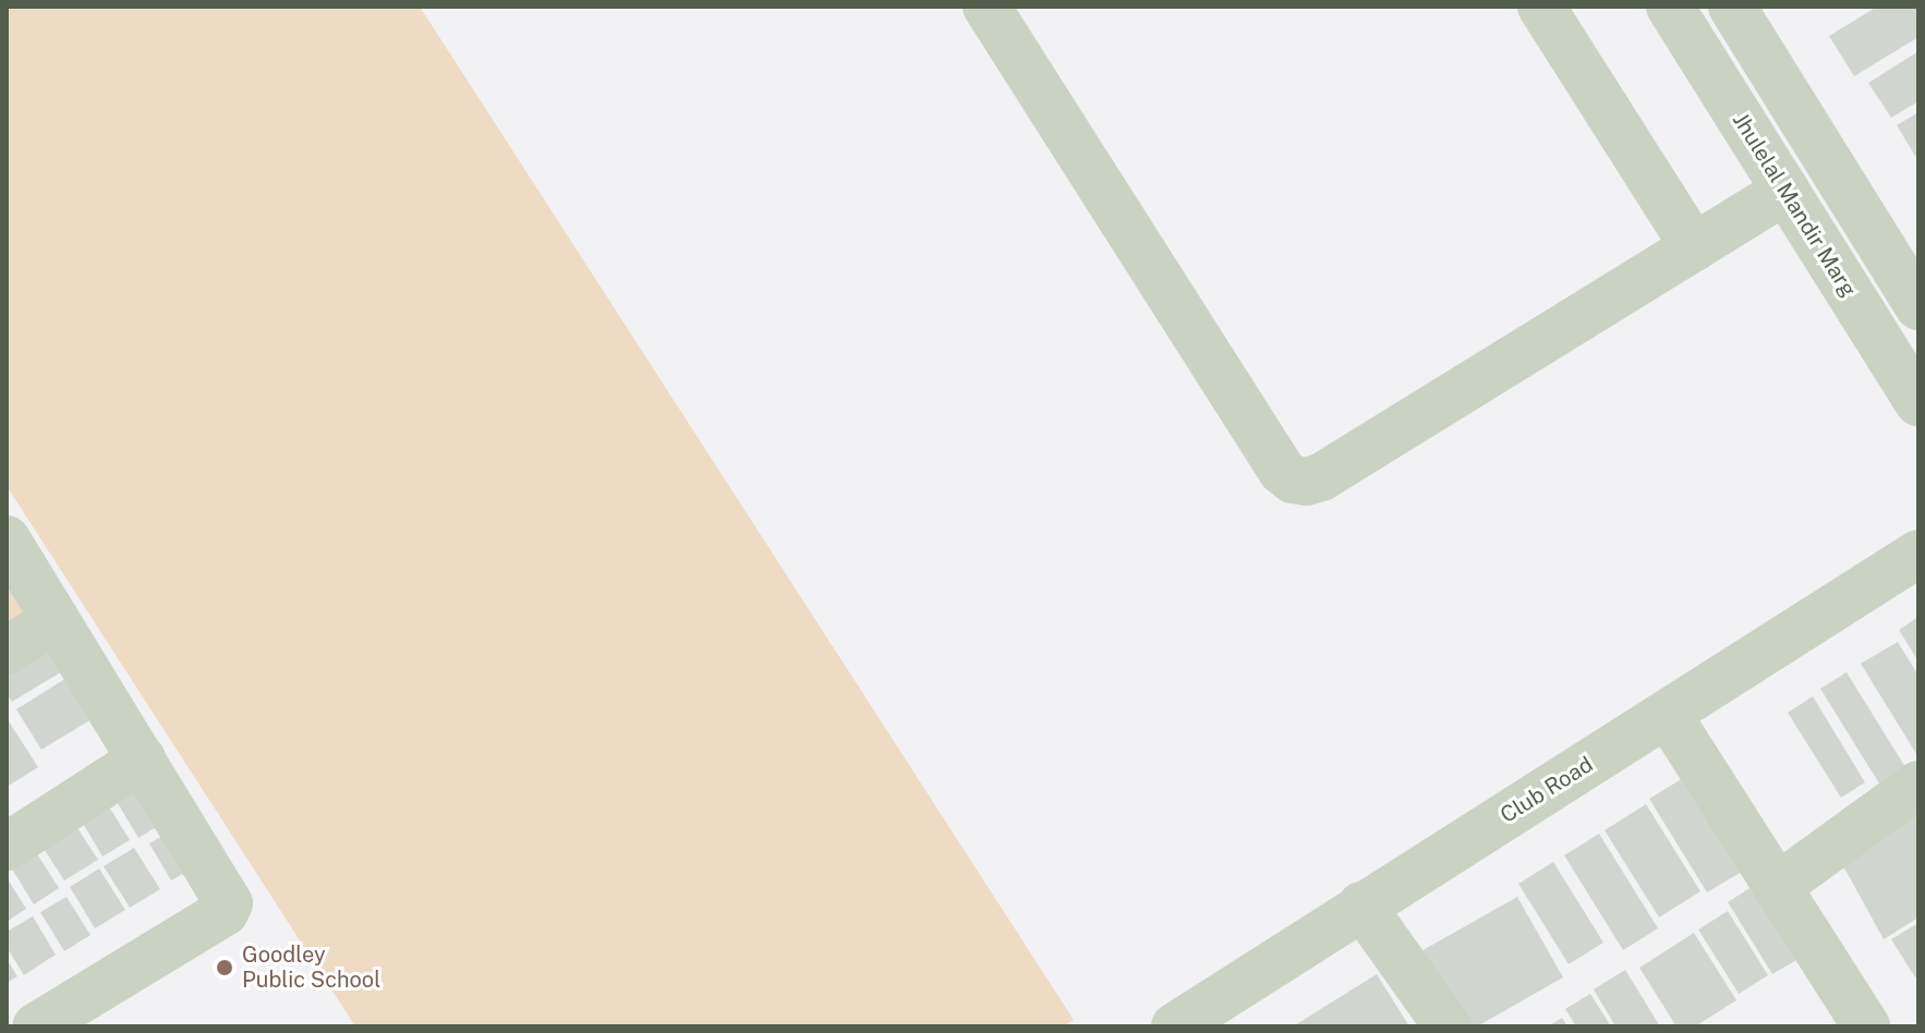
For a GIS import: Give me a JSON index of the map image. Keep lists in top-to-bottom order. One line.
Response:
{"streets":{"street":["Jhulelal Mandir Marg","Club Road"]},"places":["Goodley Public School"]}
